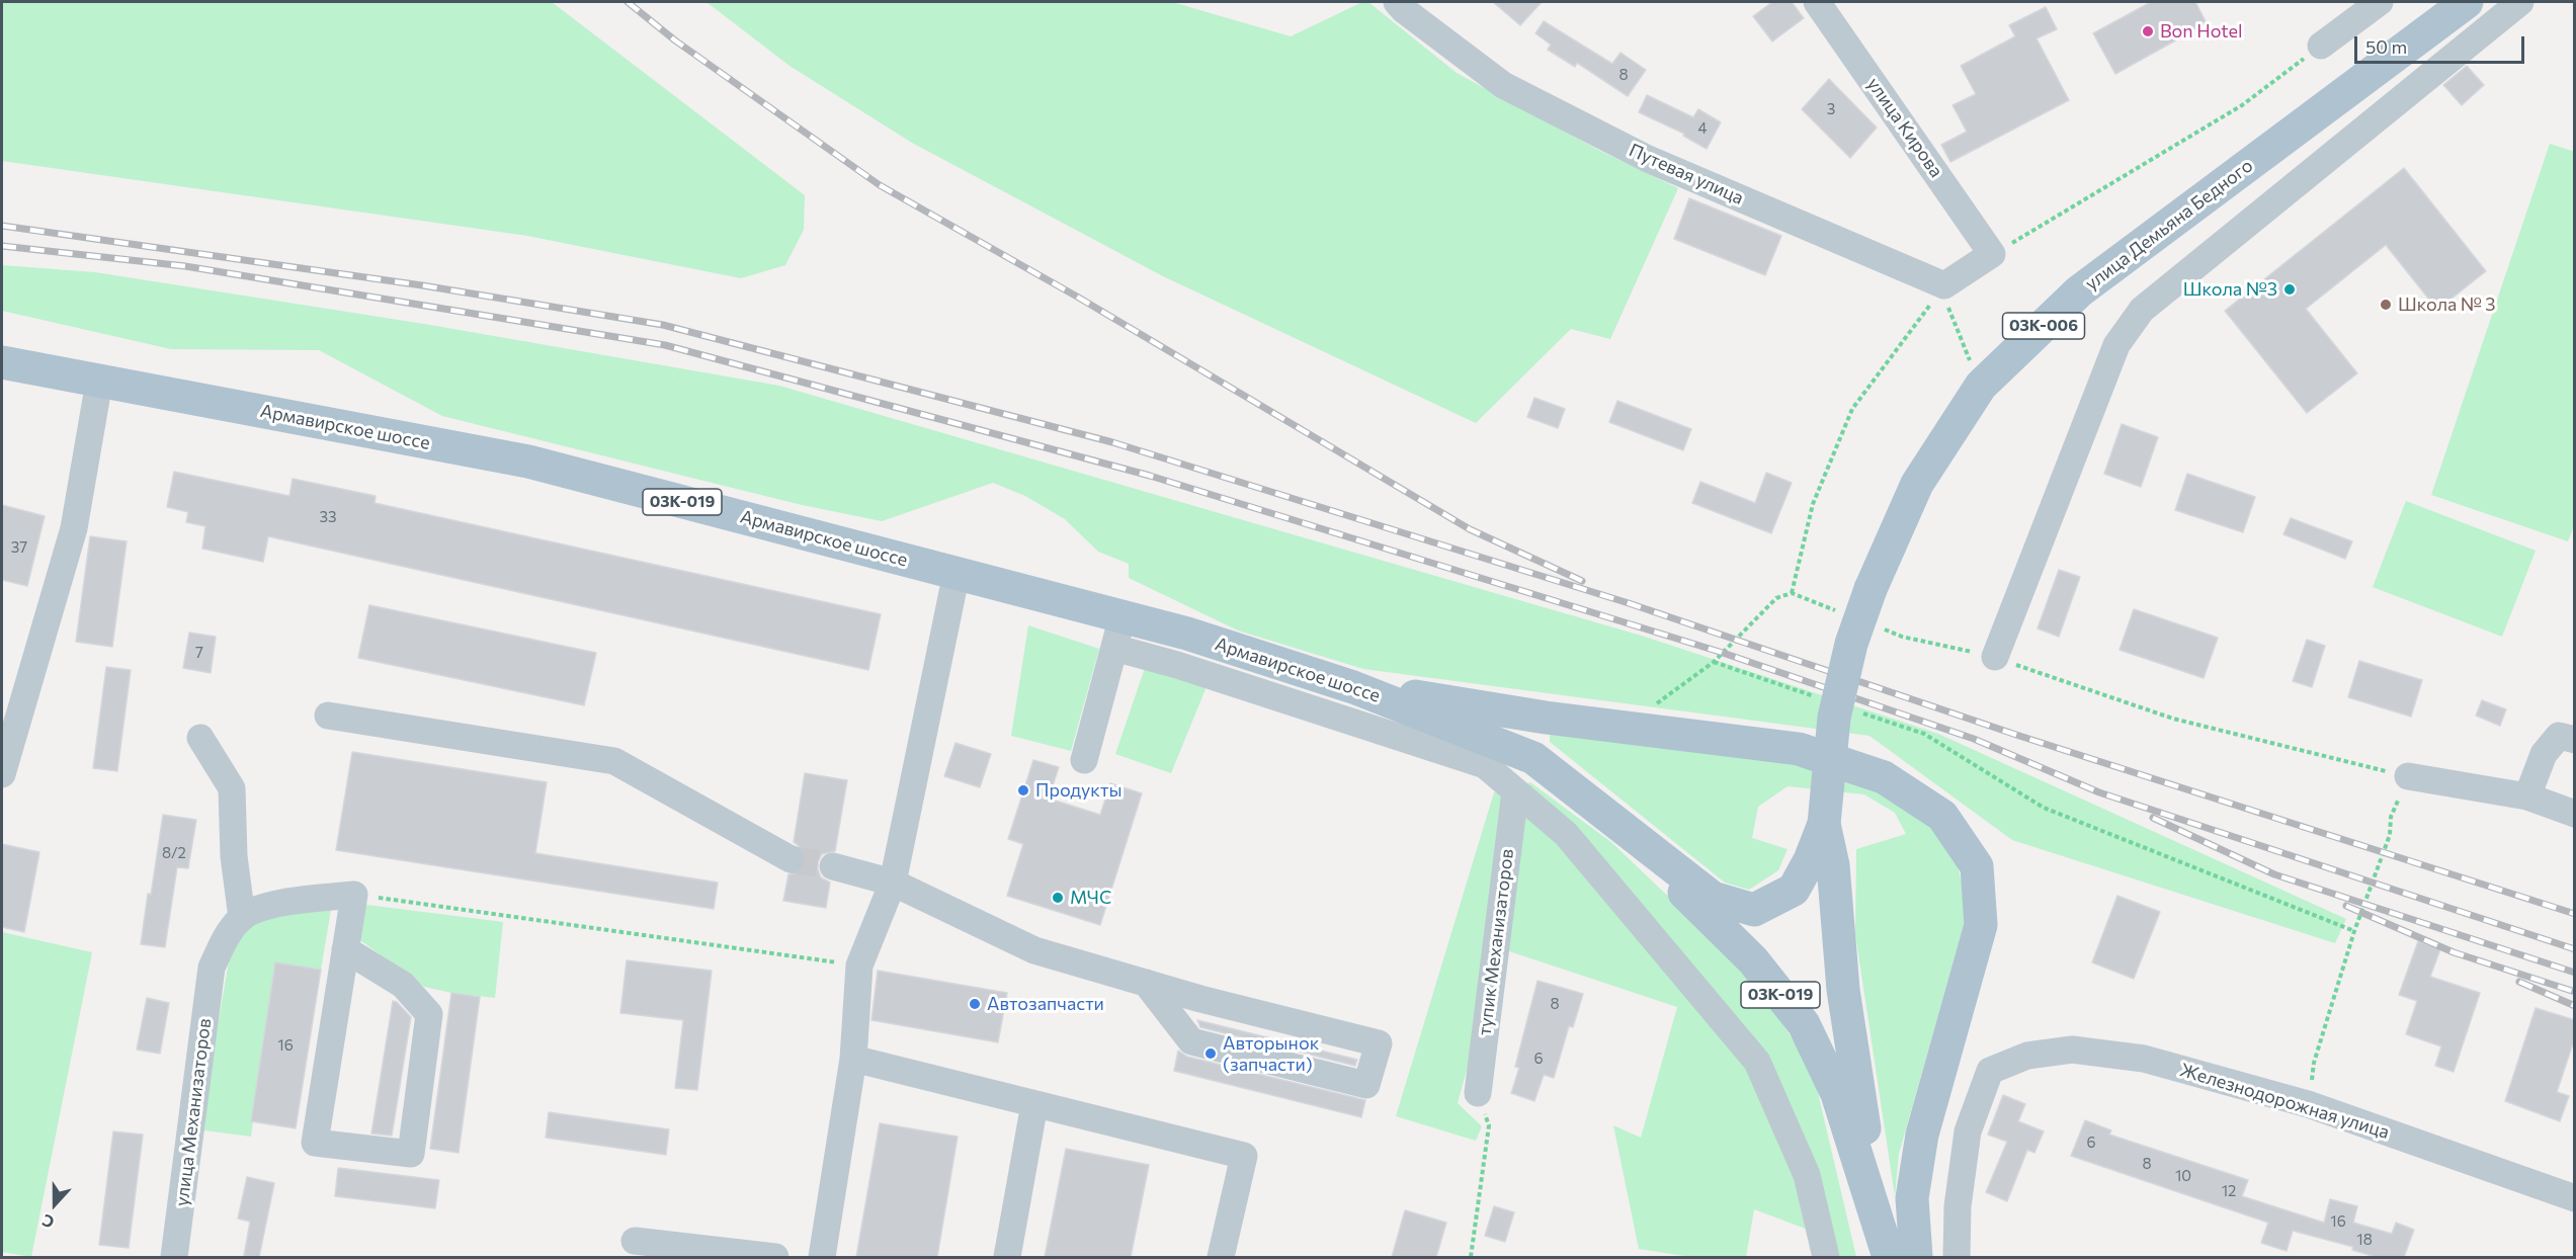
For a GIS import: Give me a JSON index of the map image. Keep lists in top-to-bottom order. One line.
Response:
{"streets":{"main road":["улица Демьяна Бедного","03К-006","Армавирское шоссе","03К-019"],"street":["улица Кирова","Путевая улица","тупик Механизаторов","Железнодорожная улица","улица Механизаторов"]},"crossings":[["улица Демьяна Бедного","03К-006"],["03К-006","03К-019"],["Армавирское шоссе","03К-019"]],"places":["Bon Hotel","Школа №3","Школа № 3","Продукты","МЧС","Автозапчасти","Авторынок (запчасти)"],"house_numbers":["8","3","4","33","37","7","8/2","8","16","6","6","8","10","12","16","18"],"scale_bar":"50 m","north":"bottom"}
